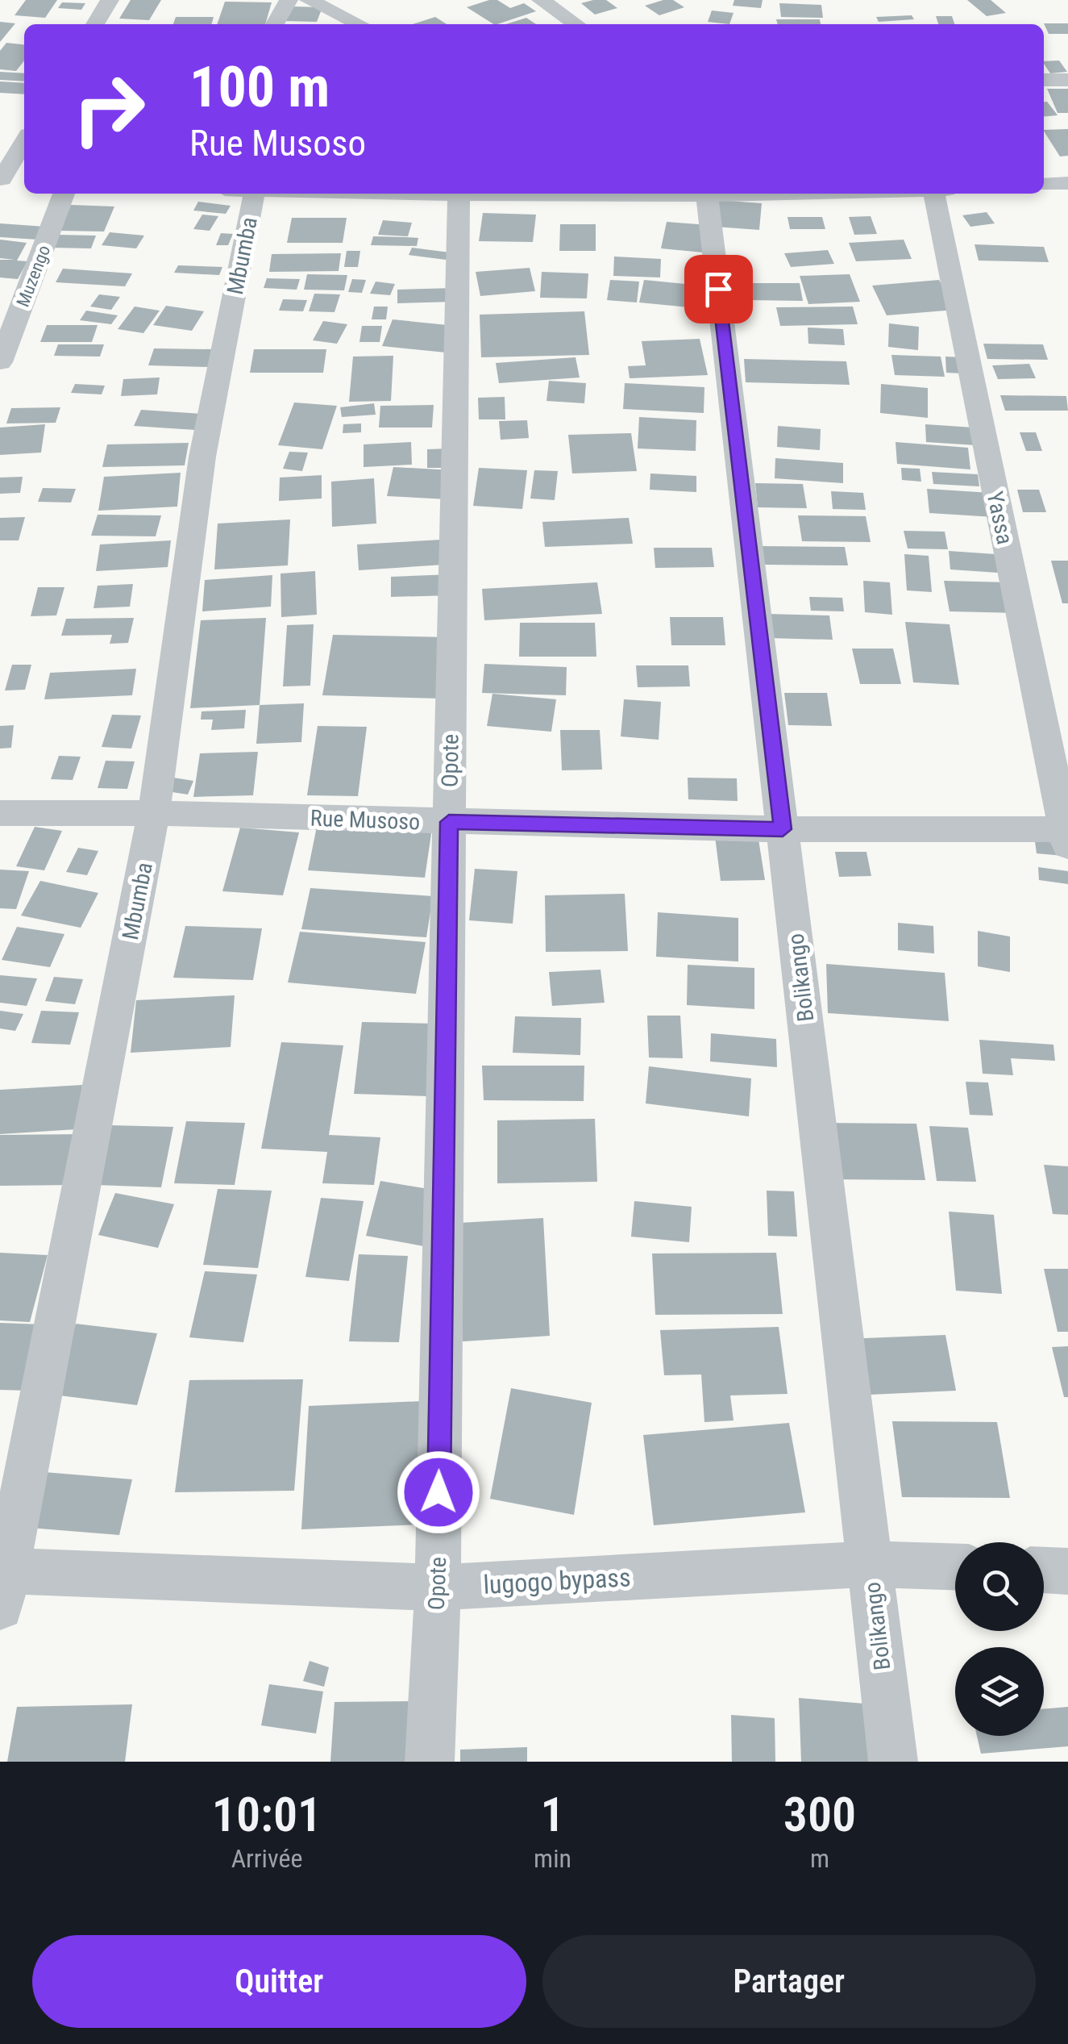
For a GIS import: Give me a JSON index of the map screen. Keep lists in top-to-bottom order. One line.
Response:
{"streets":{"street":["Mbumba","Muzengo","Yassa","Opote","Rue Musoso","Bolikango","lugogo bypass"]},"crossings":[["Mbumba","Rue Musoso"],["Mbumba","lugogo bypass"],["Yassa","Rue Musoso"],["Opote","Rue Musoso"],["Opote","lugogo bypass"],["Rue Musoso","Bolikango"],["Bolikango","lugogo bypass"]],"page":{"turn":["100 m","Rue Musoso"],"eta":["10:01","Arrivée","1","min","300","m"],"buttons":["Quitter","Partager"]}}
